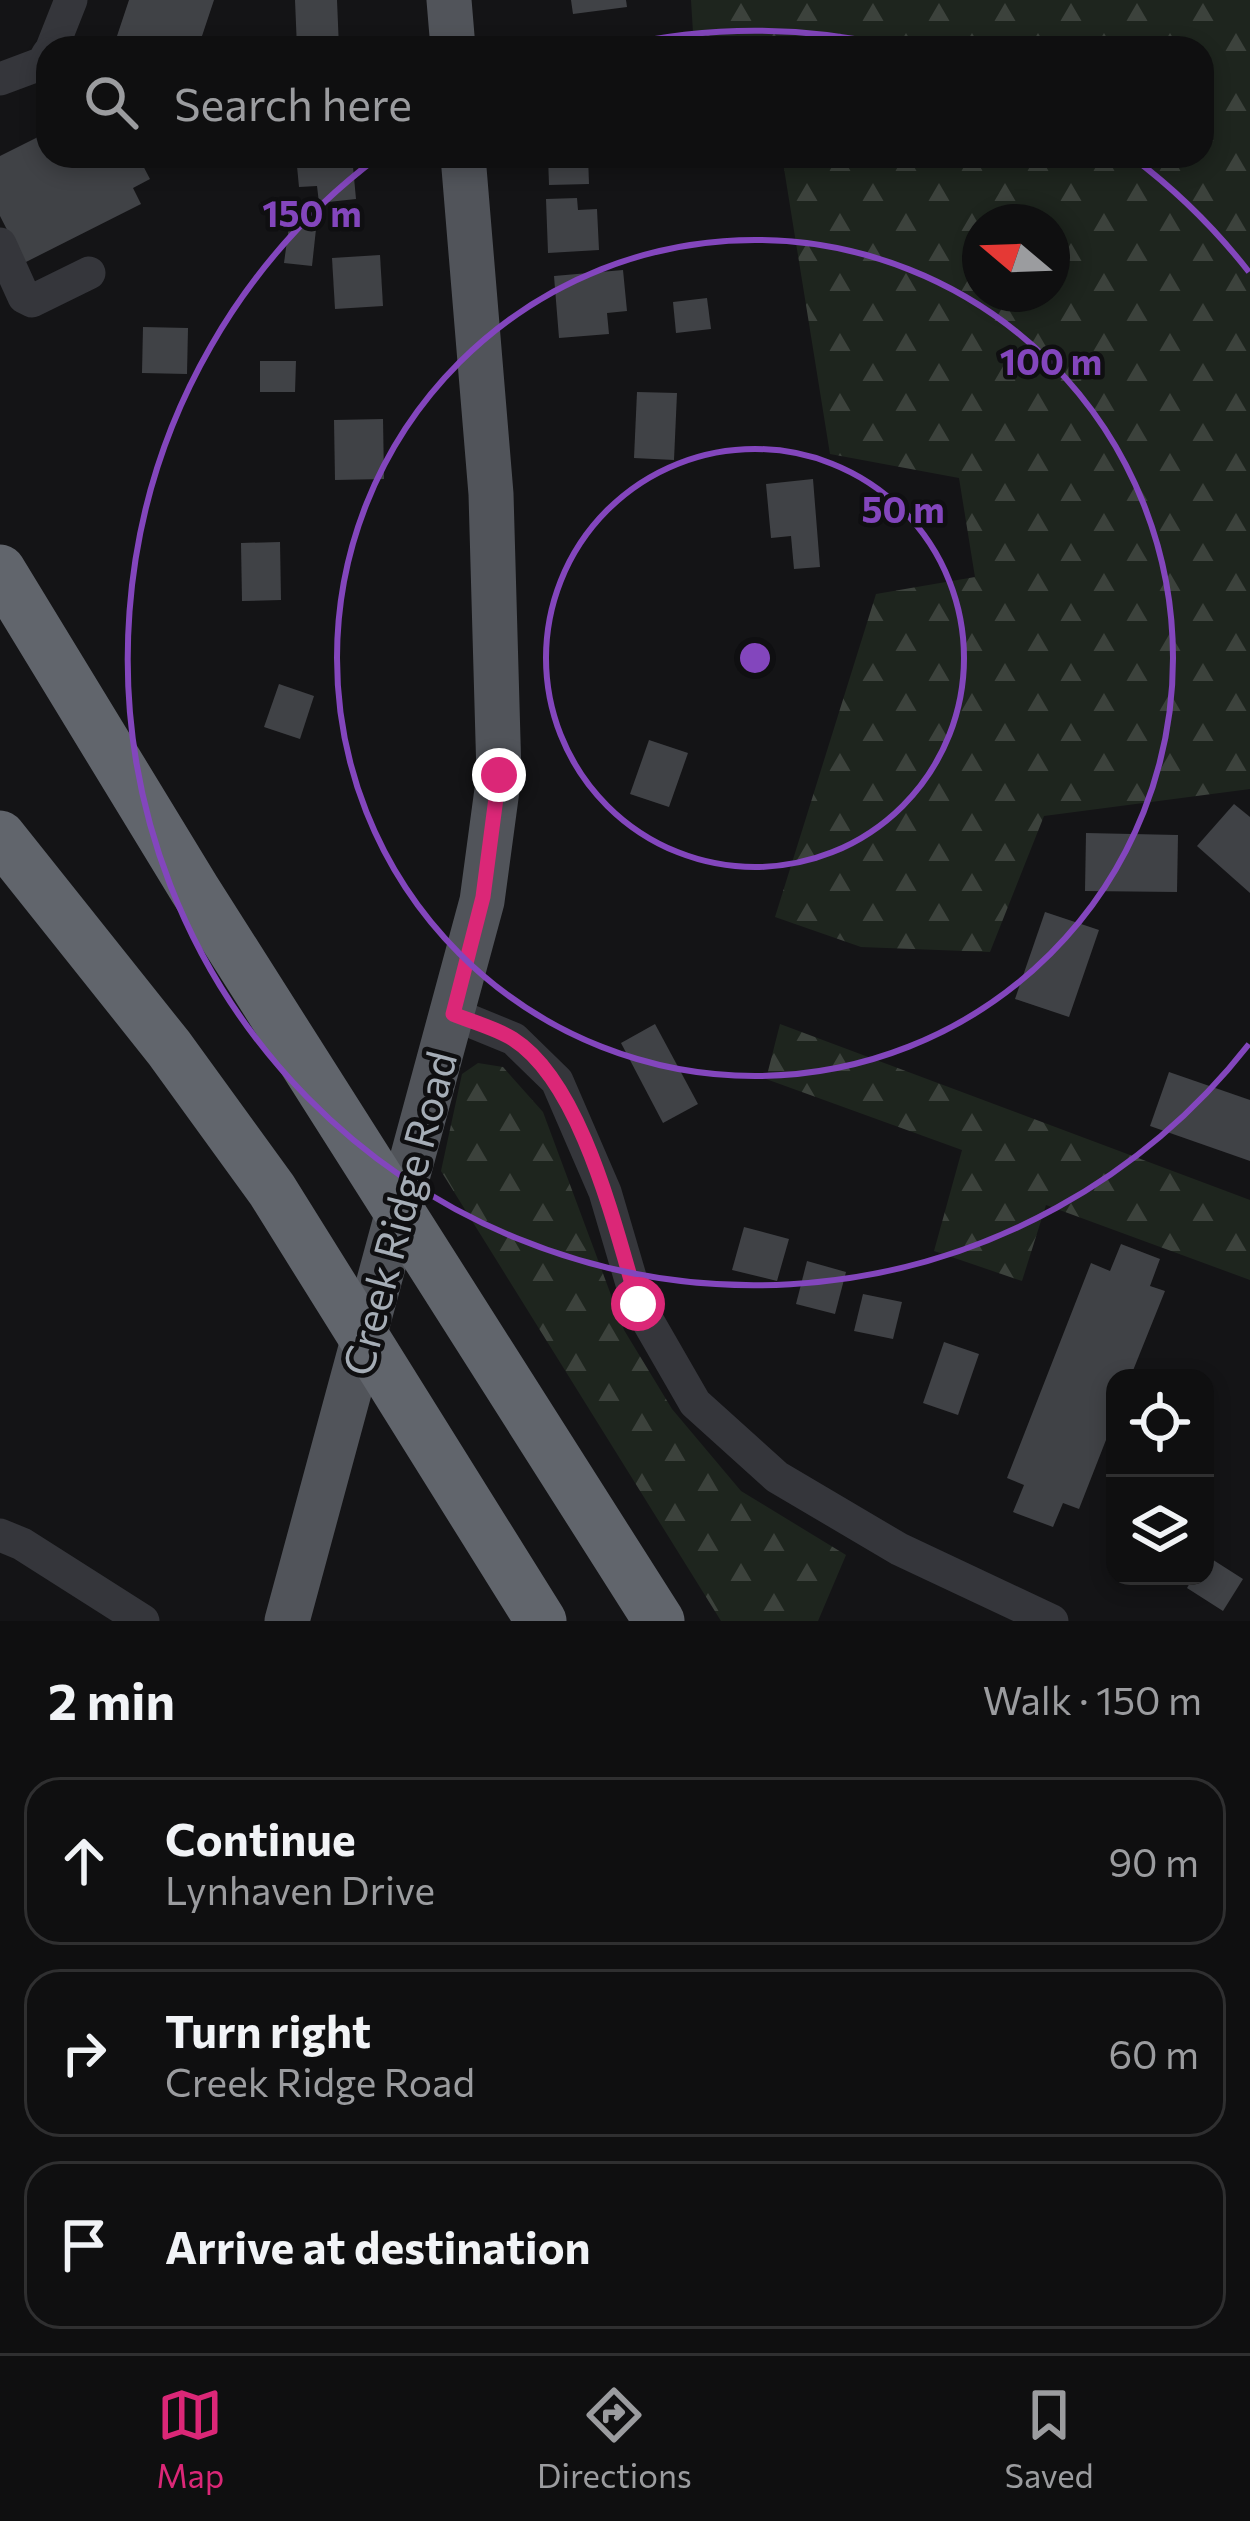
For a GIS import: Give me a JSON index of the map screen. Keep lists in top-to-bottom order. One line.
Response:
{"streets":{"main road":["Creek Ridge Road"]},"north":"left","page":{"search":"Search here","heading":["2 min","Walk · 150 m"],"list":[["Continue","Lynhaven Drive","90 m"],["Turn right","Creek Ridge Road","60 m"],"Arrive at destination"],"nav":["Map","Directions","Saved"]},"rings":["150 m","100 m","50 m"]}
